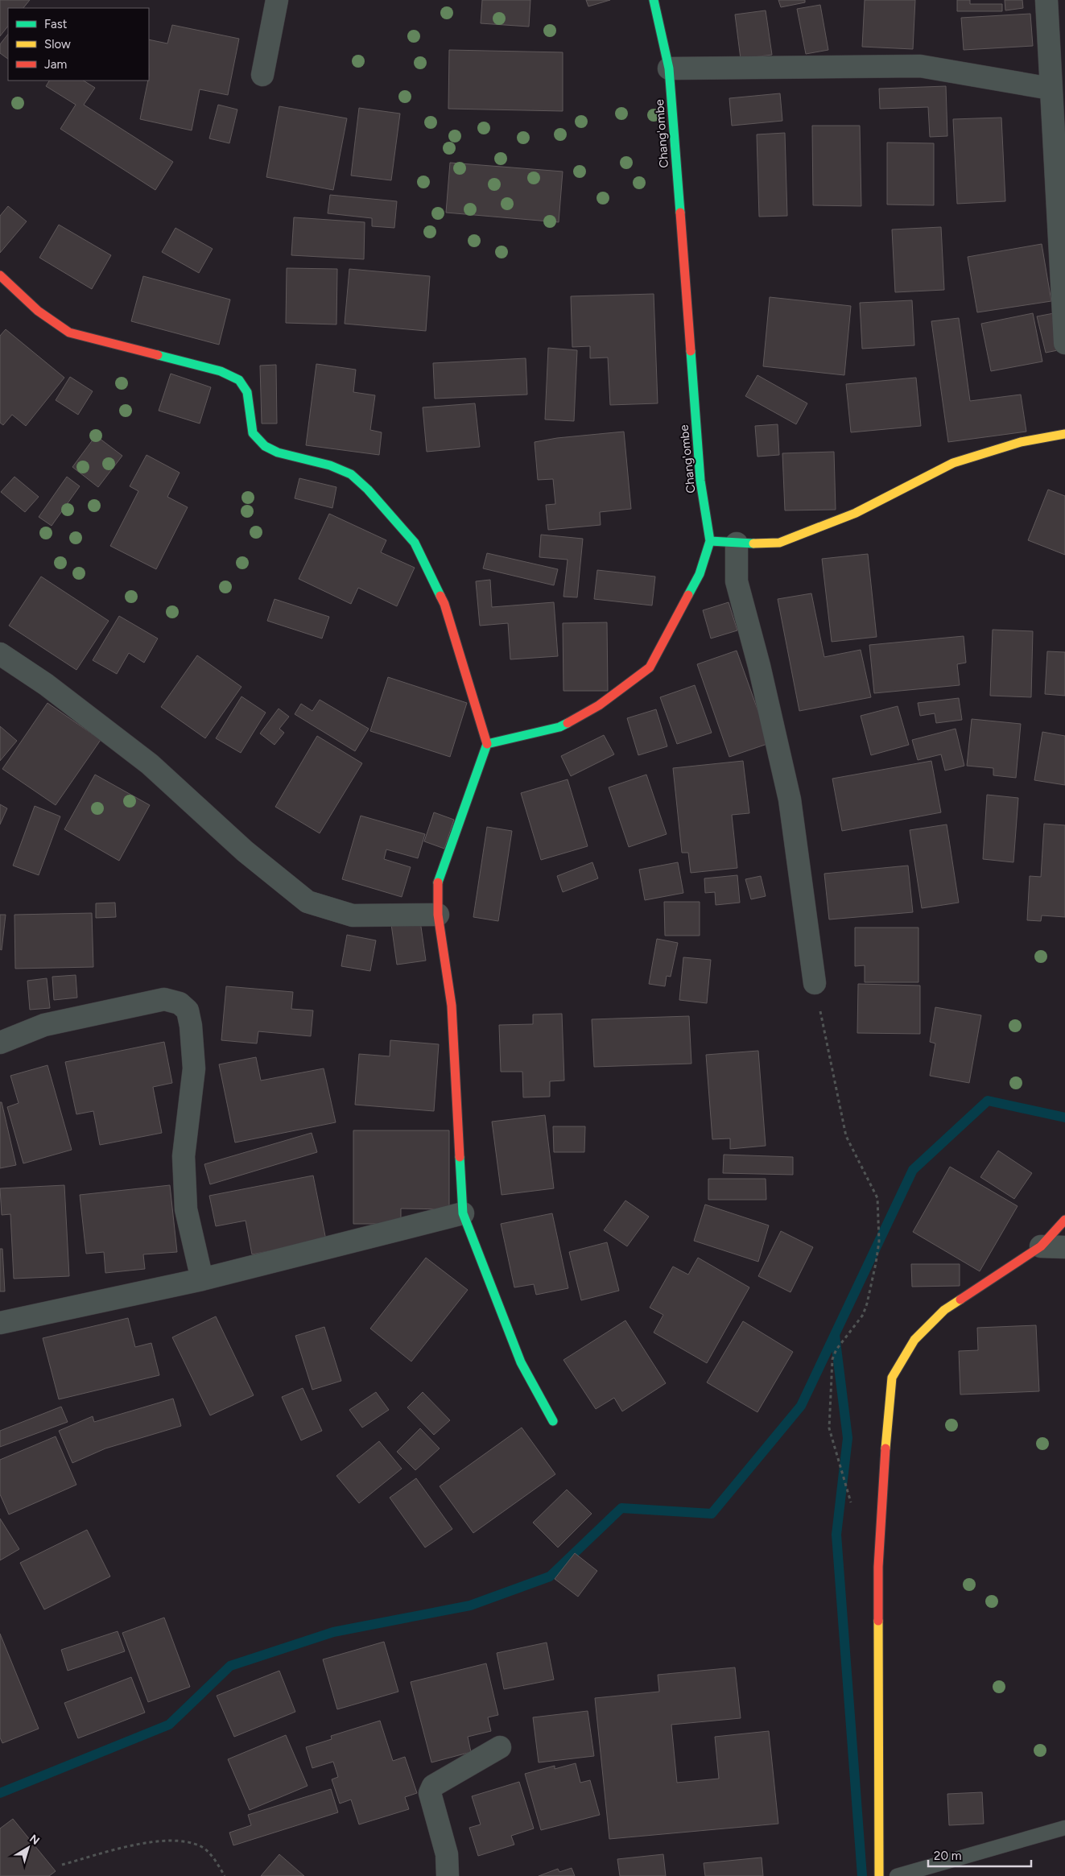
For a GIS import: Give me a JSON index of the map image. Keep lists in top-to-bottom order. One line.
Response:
{"streets":{"street":["Chang'ombe"]},"legend":["Fast","Slow","Jam"],"scale_bar":"20 m","north":"top right"}
